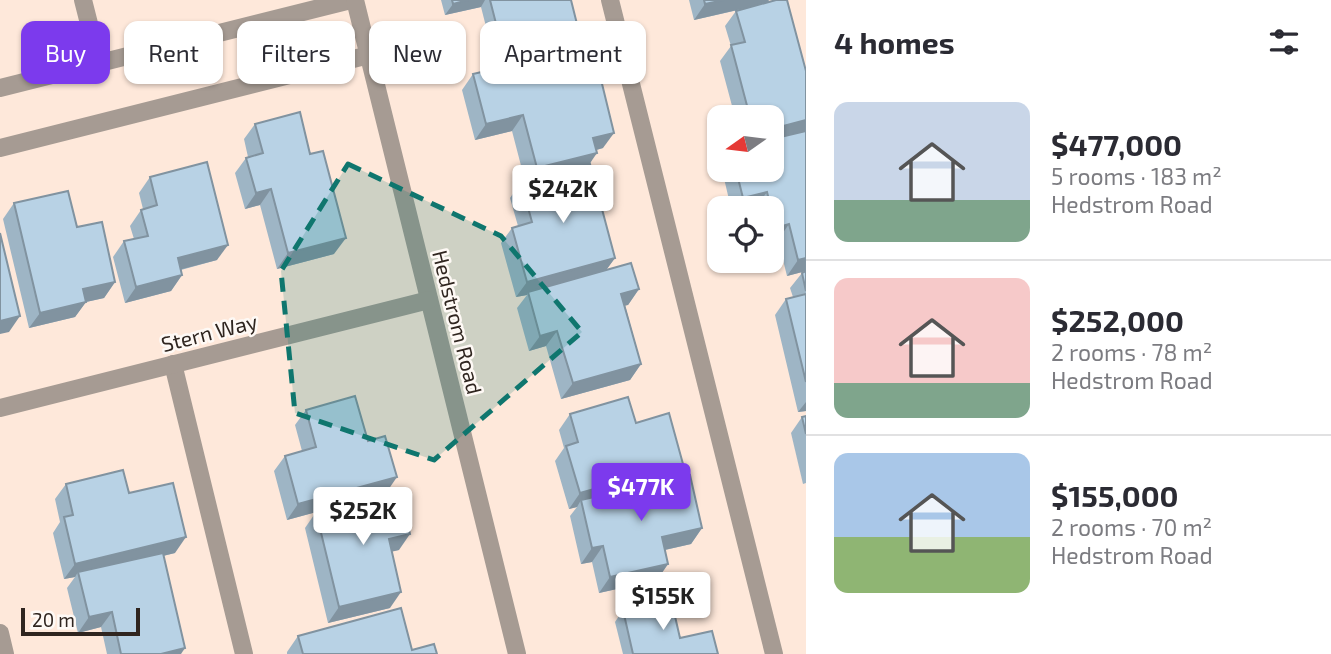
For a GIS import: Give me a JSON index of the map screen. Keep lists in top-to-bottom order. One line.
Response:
{"streets":{"street":["Hedstrom Road","Stern Way"]},"crossings":[["Hedstrom Road","Stern Way"]],"scale_bar":"20 m","north":"left","page":{"heading":"4 homes","chip":["Buy","Rent","Filters","New","Apartment"],"list":[{"name":"$477,000","note":"5 rooms · 183 m² · Hedstrom Road"},{"name":"$252,000","note":"2 rooms · 78 m² · Hedstrom Road"},{"name":"$155,000","note":"2 rooms · 70 m² · Hedstrom Road"}],"price":["$242K","$477K","$252K","$155K"],"scale":"20 m"}}
